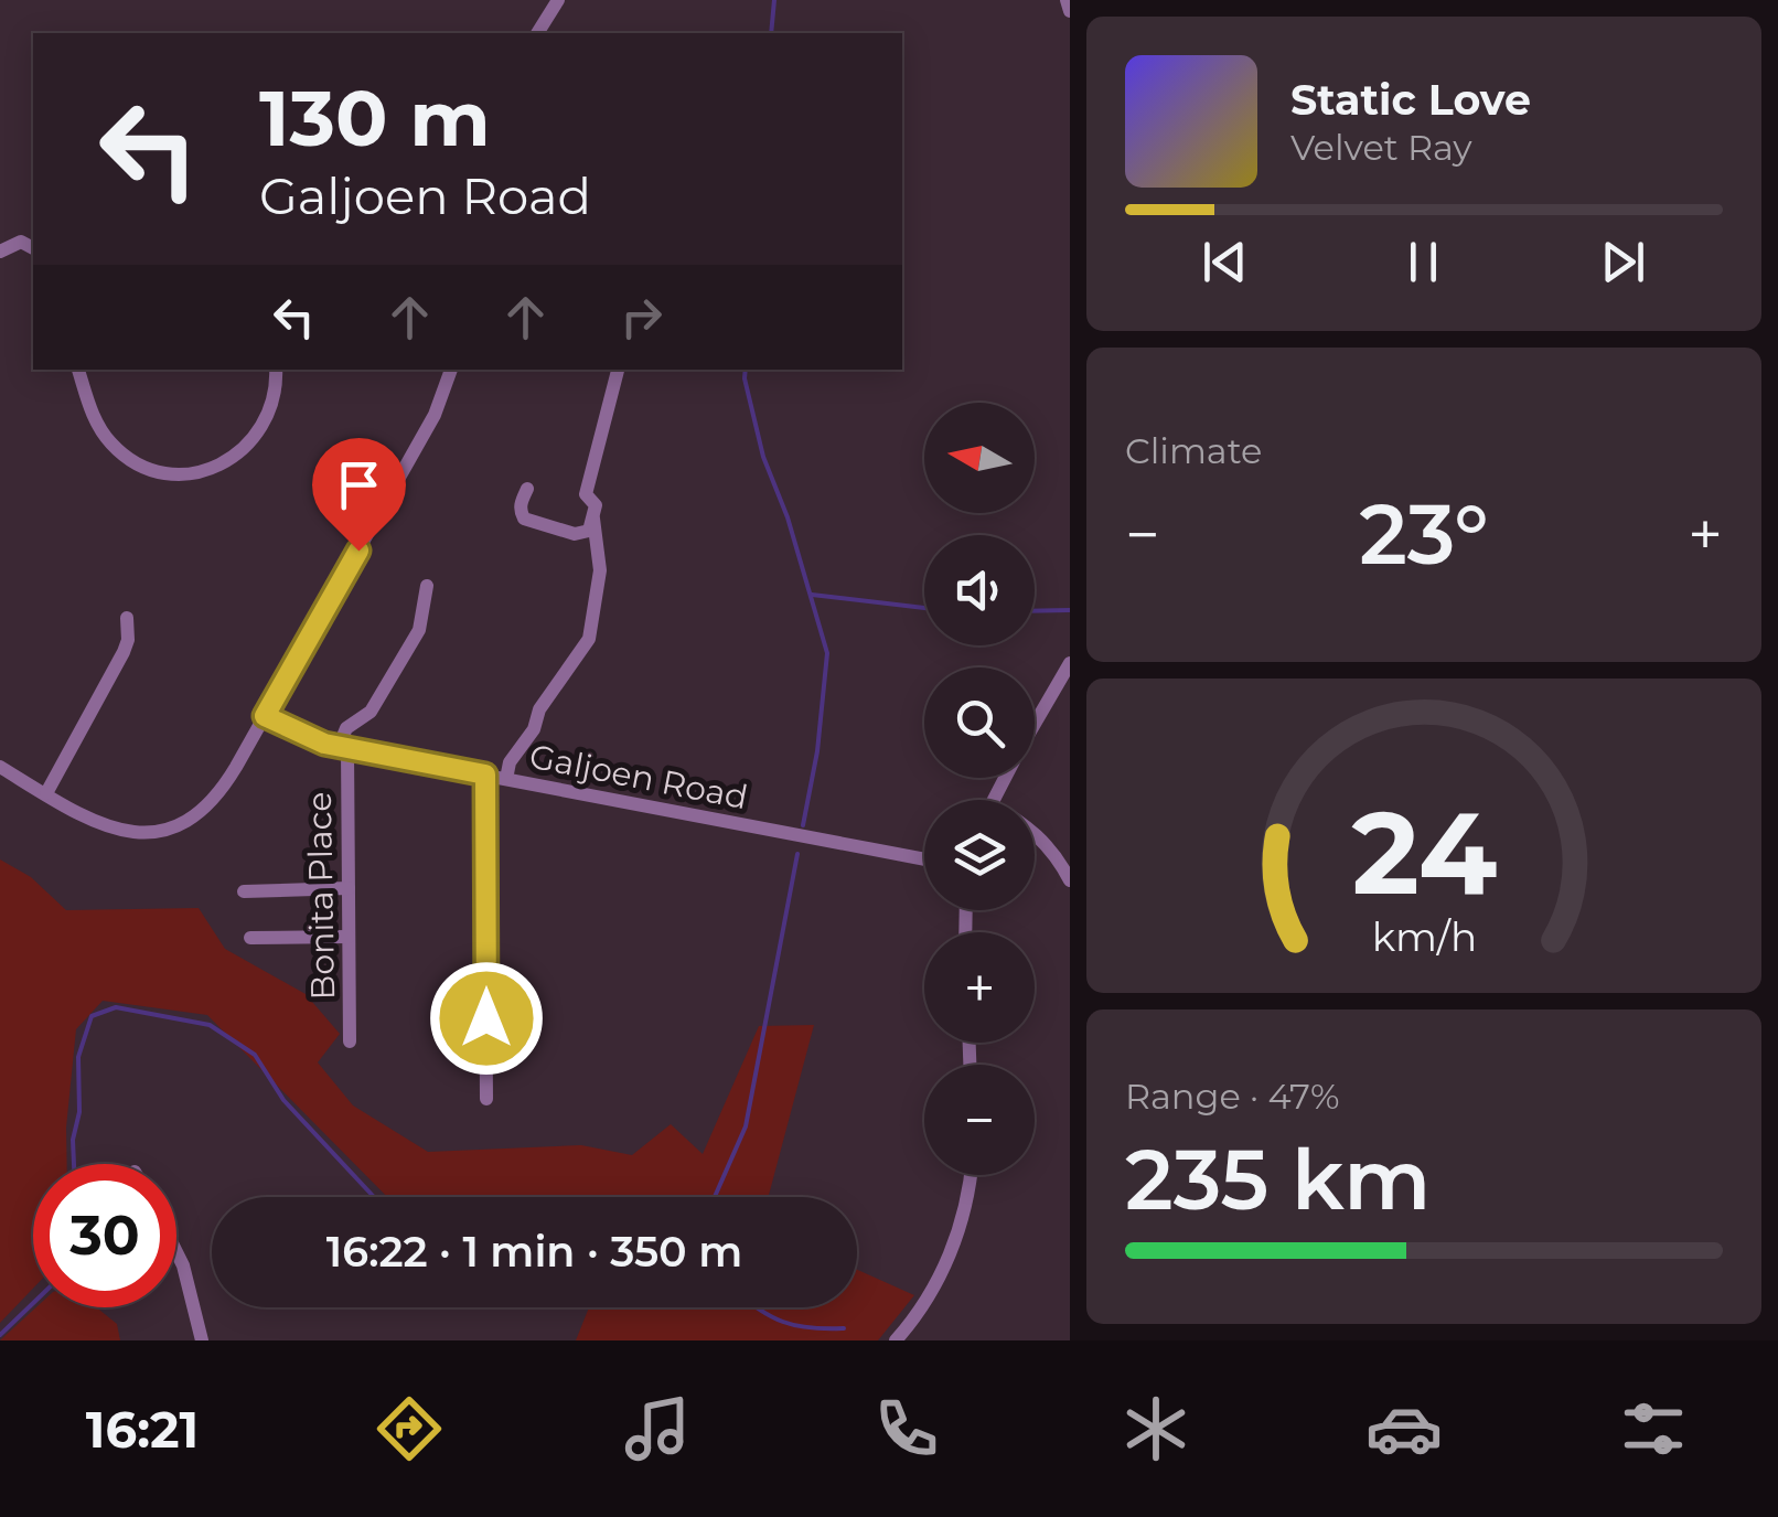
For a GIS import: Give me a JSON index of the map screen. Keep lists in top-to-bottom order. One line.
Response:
{"streets":{"street":["Galjoen Road","Bonita Place"]},"crossings":[["Galjoen Road","Bonita Place"]],"north":"left","page":{"turn":["130 m","Galjoen Road"],"song":["Static Love","Velvet Ray"],"tile":["Climate",["Range · 47%","235 km"]],"map_buttons":["+","−"],"heat":["−","23°","+"],"limit":"30","trip":"16:22 · 1 min · 350 m","tabs":"16:21","gauge":["24","km/h"]}}
